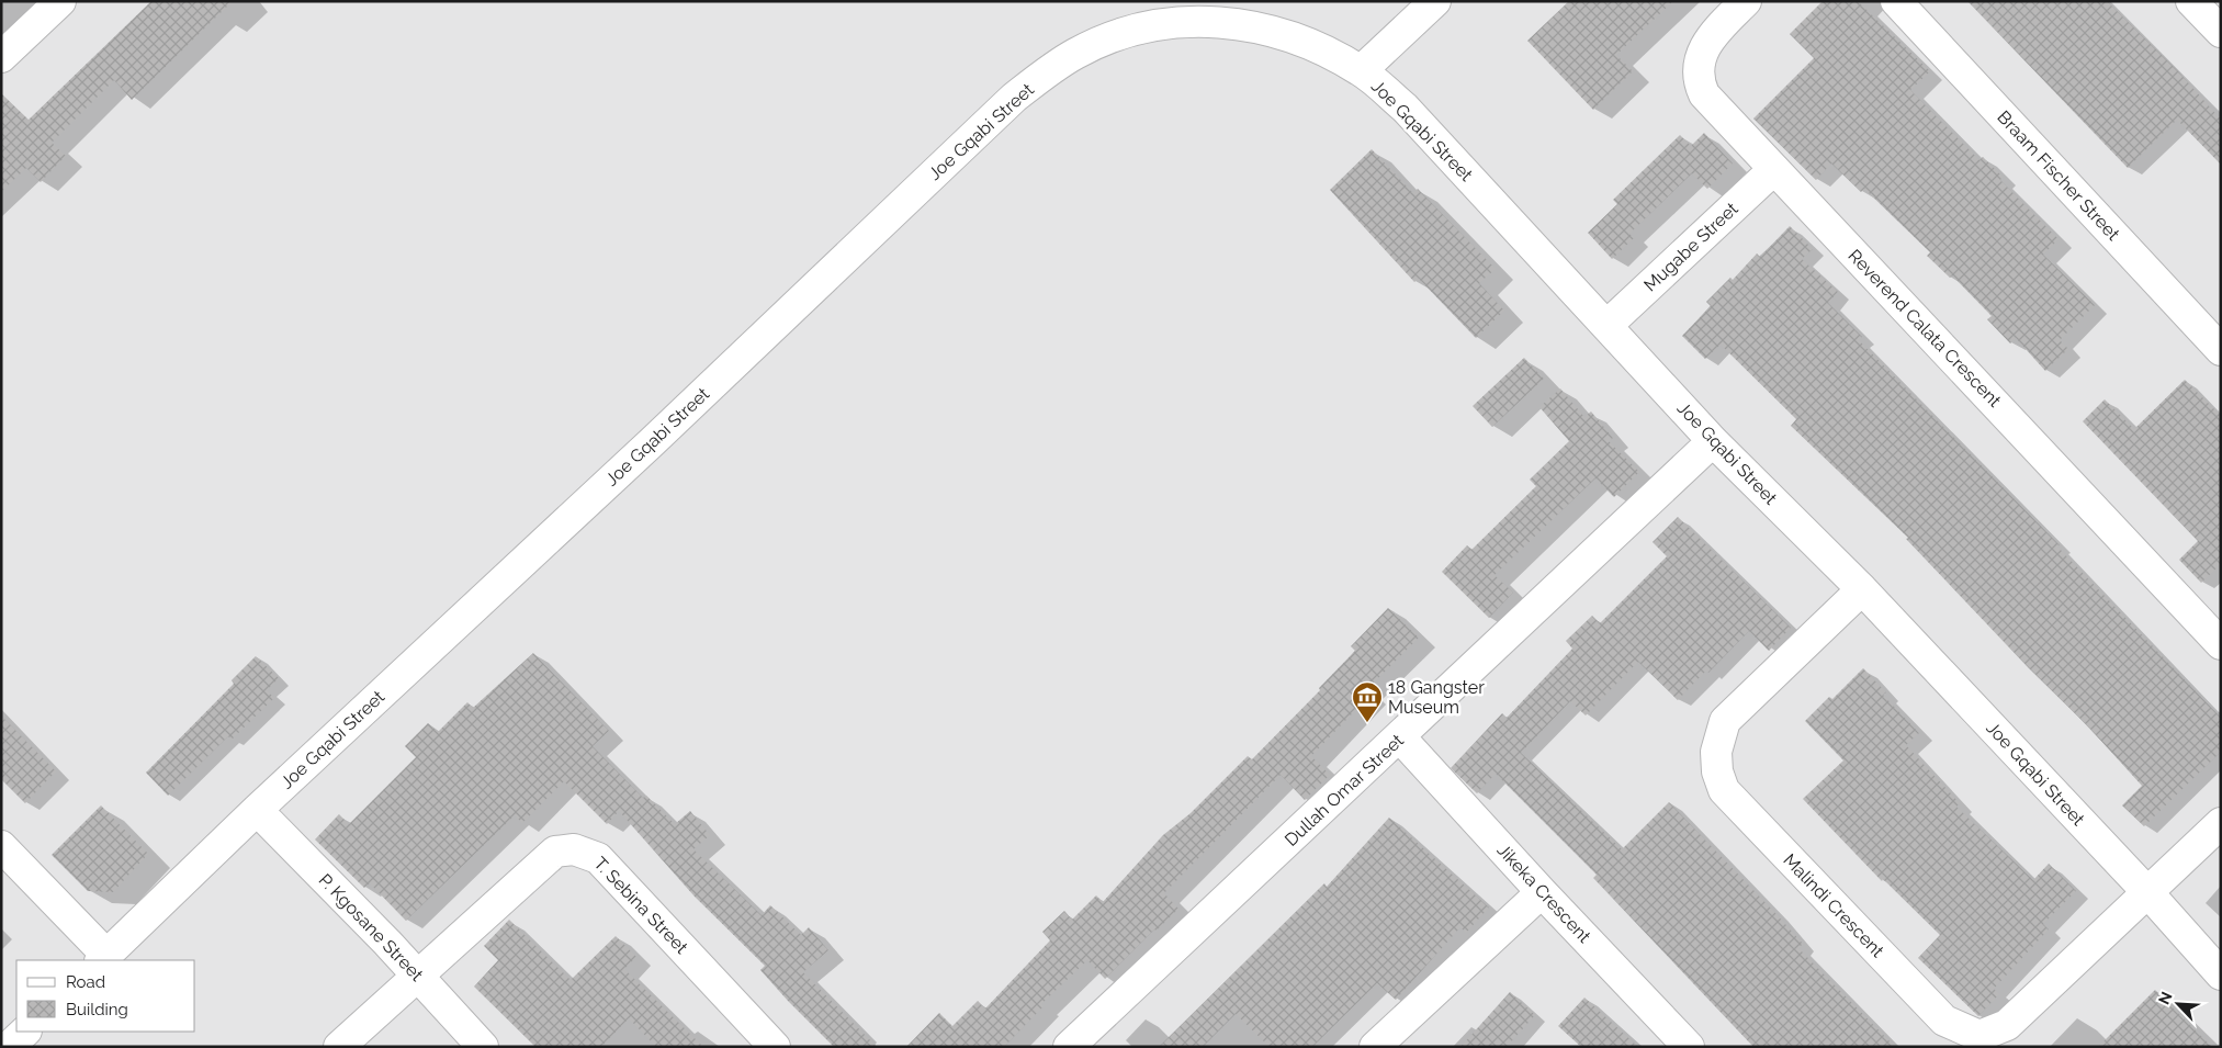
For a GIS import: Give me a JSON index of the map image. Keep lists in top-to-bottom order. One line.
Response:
{"streets":{"street":["Joe Gqabi Street","Braam Fischer Street","Mugabe Street","Reverend Calata Crescent","Dullah Omar Street","Jikeka Crescent","T. Sebina Street","Malindi Crescent","P. Kgosane Street"]},"crossings":[["Joe Gqabi Street","Mugabe Street"],["Joe Gqabi Street","Dullah Omar Street"],["Joe Gqabi Street","Malindi Crescent"],["Joe Gqabi Street","P. Kgosane Street"],["Mugabe Street","Reverend Calata Crescent"],["Dullah Omar Street","Jikeka Crescent"],["T. Sebina Street","P. Kgosane Street"]],"places":{"museum":["18 Gangster Museum"]},"legend":["Road","Building"],"north":"top left"}
